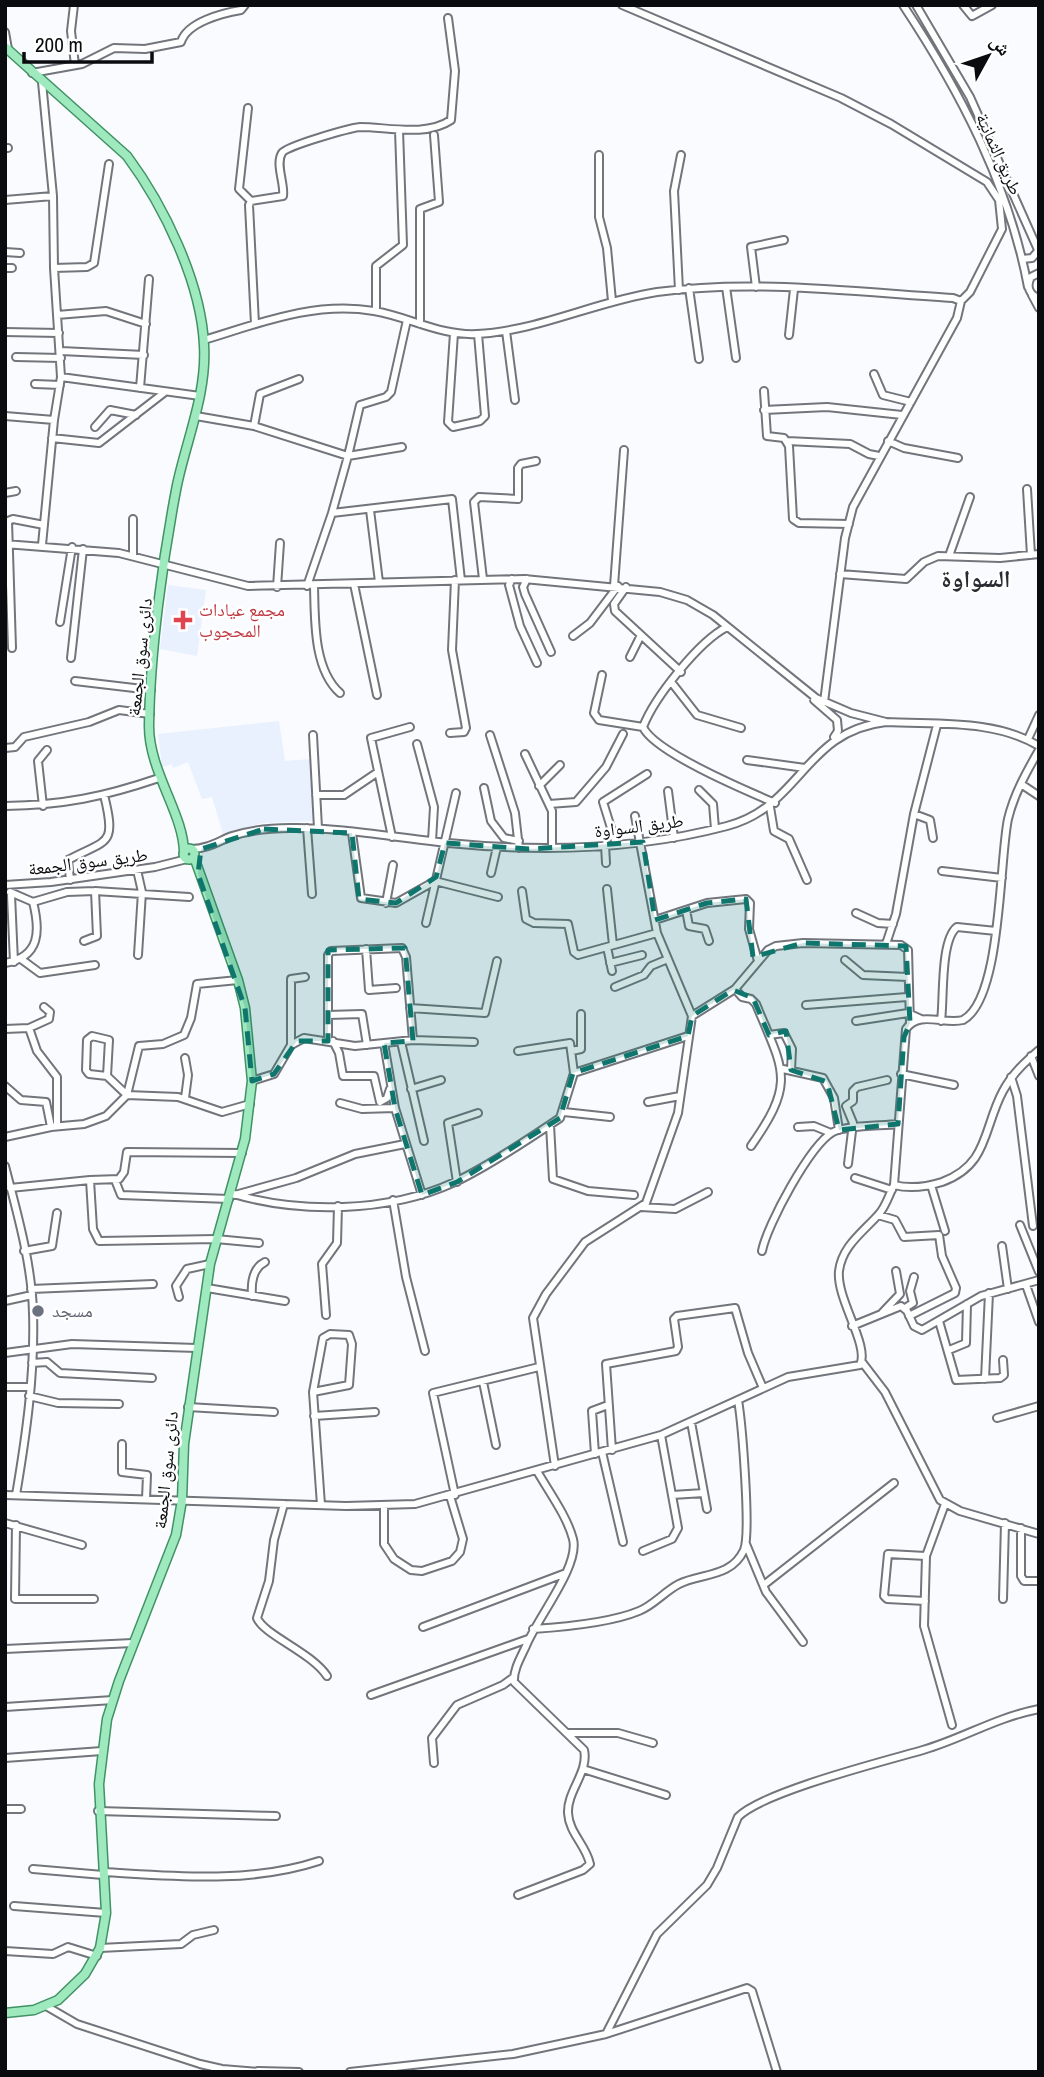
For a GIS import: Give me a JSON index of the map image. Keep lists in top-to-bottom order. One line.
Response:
{"streets":{"main road":["دائرى سوق الجمعة"],"street":["طريق الثمانية","طريق السواوة","طريق سوق الجمعة"]},"crossings":[["دائرى سوق الجمعة","طريق السواوة"],["طريق السواوة","طريق سوق الجمعة"]],"districts":["السواوة"],"places":{"health":["مجمع عيادات المحجوب"],"other":["مسجد"]},"scale_bar":"200 m","north":"top right"}
